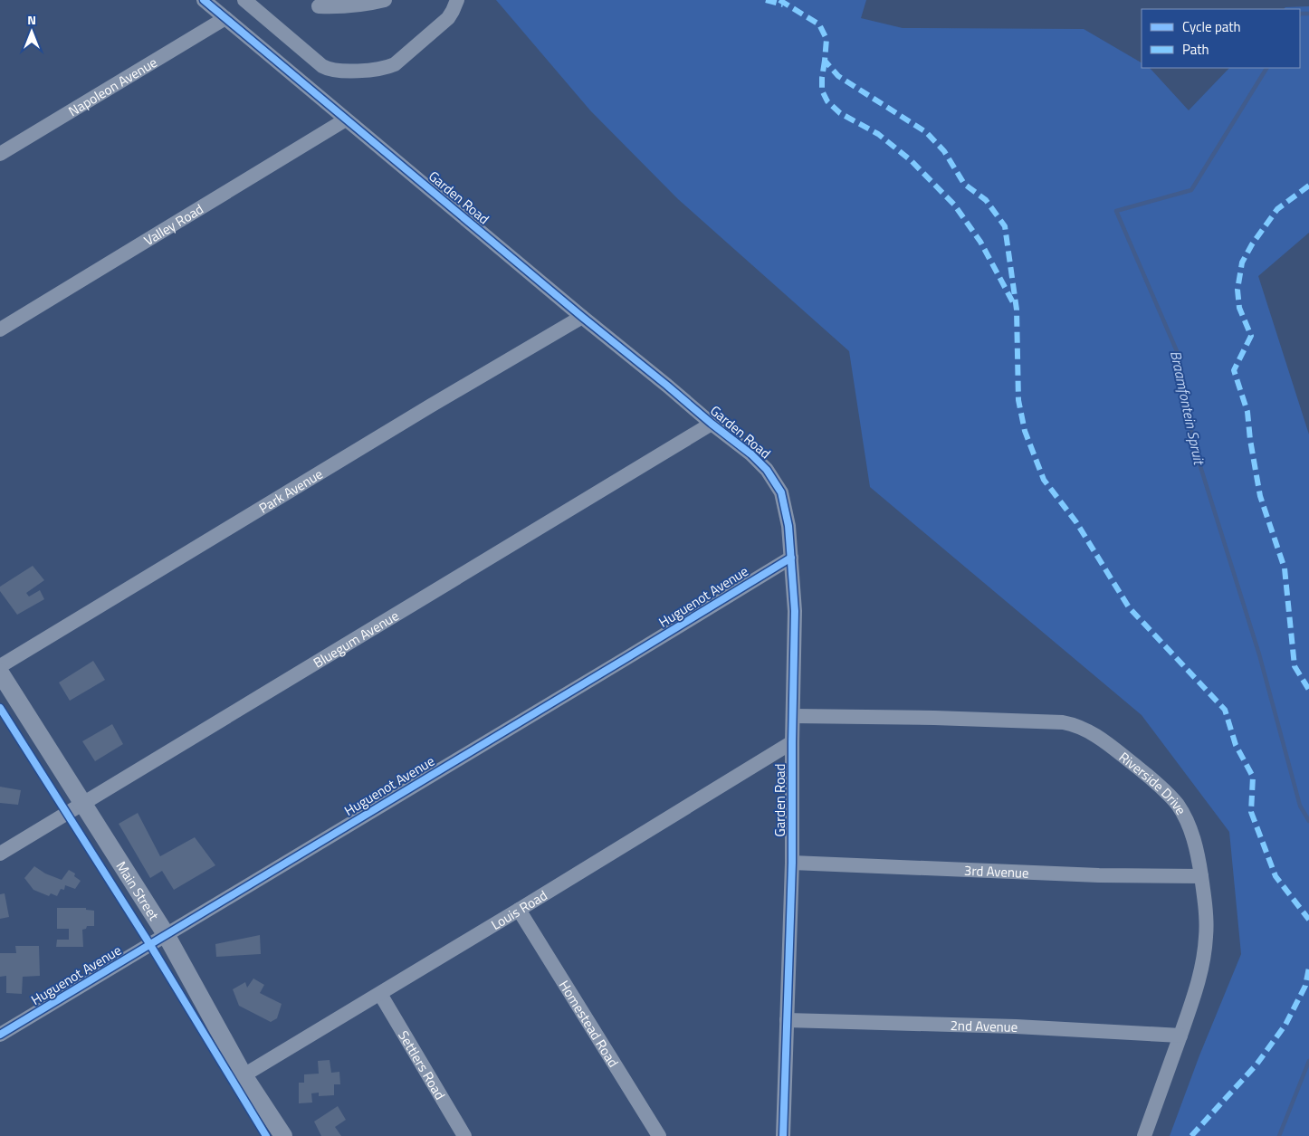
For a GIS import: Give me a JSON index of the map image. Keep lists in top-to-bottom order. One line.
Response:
{"streets":{"street":["Napoleon Avenue","Garden Road","Valley Road","Park Avenue","Huguenot Avenue","Bluegum Avenue","Riverside Drive","3rd Avenue","Main Street","Louis Road","Homestead Road","2nd Avenue","Settlers Road"]},"crossings":[["Napoleon Avenue","Garden Road"],["Garden Road","Valley Road"],["Garden Road","Park Avenue"],["Garden Road","Huguenot Avenue"],["Garden Road","Bluegum Avenue"],["Garden Road","Riverside Drive"],["Garden Road","3rd Avenue"],["Garden Road","Louis Road"],["Garden Road","2nd Avenue"],["Huguenot Avenue","Main Street"],["Bluegum Avenue","Main Street"],["Riverside Drive","3rd Avenue"],["Riverside Drive","2nd Avenue"],["Main Street","Louis Road"],["Louis Road","Homestead Road"],["Louis Road","Settlers Road"]],"water":["Braamfontein Spruit"],"legend":["Cycle path","Path"],"north":"top"}
